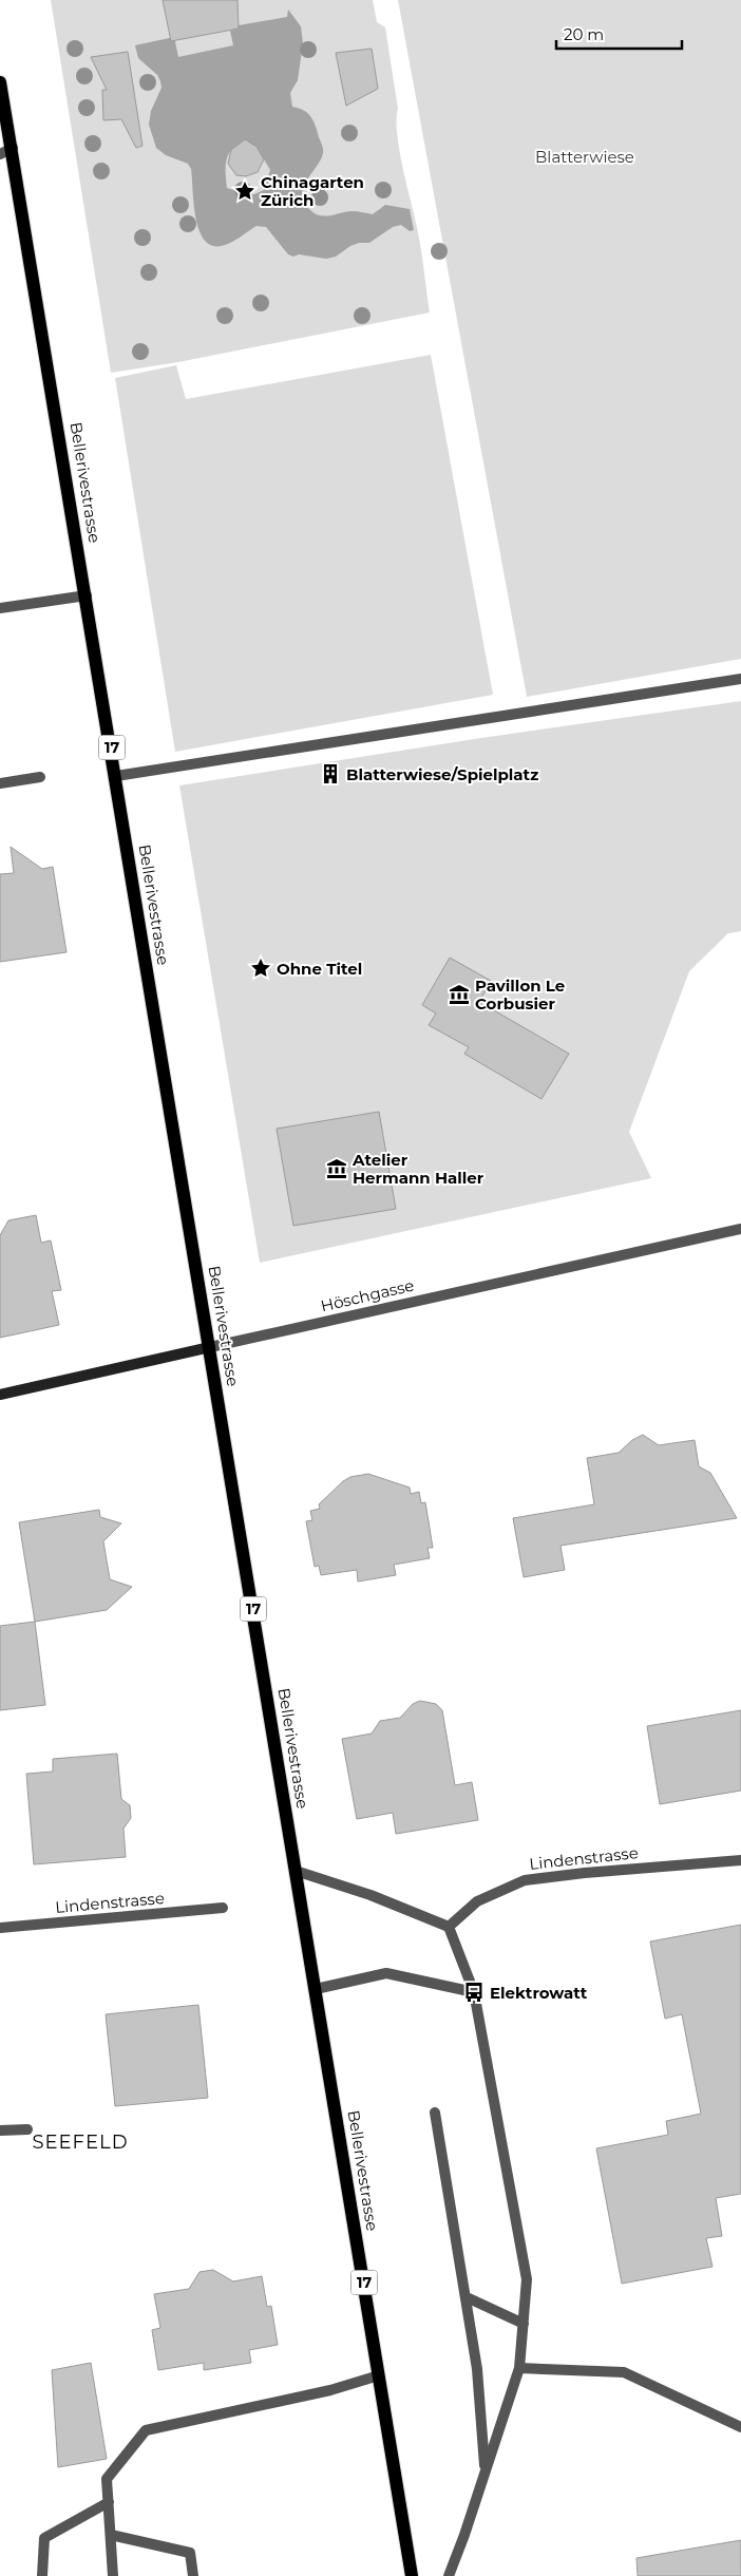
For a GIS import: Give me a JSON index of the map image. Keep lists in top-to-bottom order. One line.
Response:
{"streets":{"main road":["Bellerivestrasse","17","Höschgasse"],"street":["Lindenstrasse"]},"crossings":[["Bellerivestrasse","Höschgasse"]],"districts":["SEEFELD"],"parks":["Blatterwiese"],"places":{"place":["Chinagarten Zürich","Ohne Titel"],"building":["Blatterwiese/Spielplatz"],"museum":["Pavillon Le Corbusier","Atelier Hermann Haller"],"bus stop":["Elektrowatt"]},"scale_bar":"20 m"}
